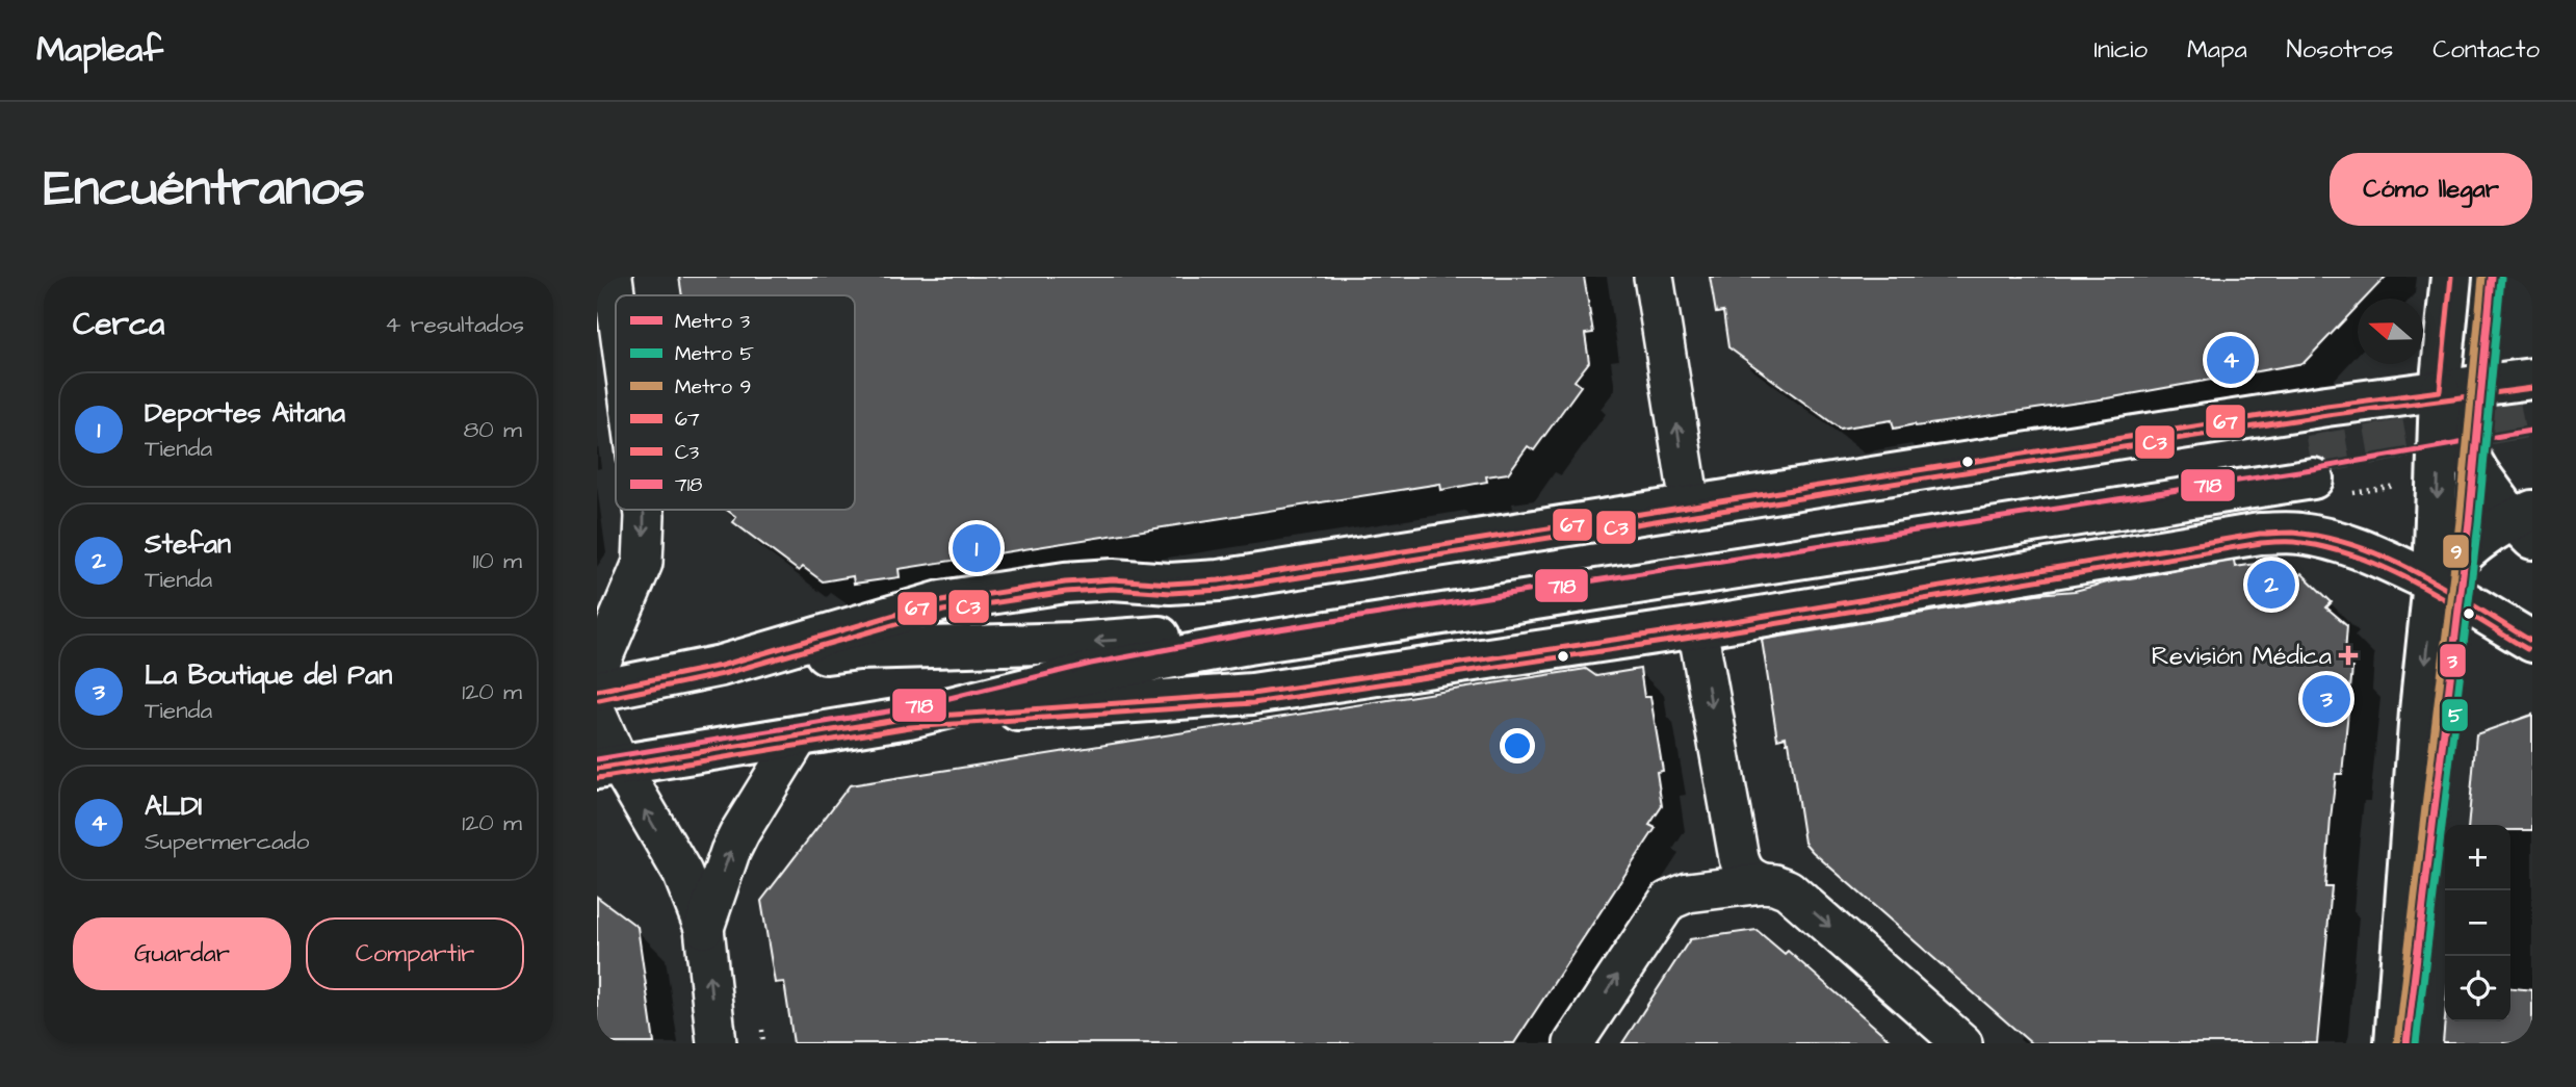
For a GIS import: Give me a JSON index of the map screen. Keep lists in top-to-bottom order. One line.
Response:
{"places":{"health":["Revisión Médica"]},"lines":["metro line 3","metro line 9","transit line 67","metro line 5","transit line C3","transit line 718"],"legend":["Metro 3","Metro 5","Metro 9","67","C3","718"],"north":"left","page":{"header":"Mapleaf","nav":["Inicio","Mapa","Nosotros","Contacto"],"buttons":["Cómo llegar",["Guardar","Compartir"]],"title":"Encuéntranos","heading":["Cerca","4 resultados"],"pins":["4","1","2","3"],"list":[{"mark":"1","name":"Deportes Aitana","note":"Tienda","value":"80 m"},{"mark":"2","name":"Stefan","note":"Tienda","value":"110 m"},{"mark":"3","name":"La Boutique del Pan","note":"Tienda","value":"120 m"},{"mark":"4","name":"ALDI","note":"Supermercado","value":"120 m"}],"map_buttons":["+","−"]}}
